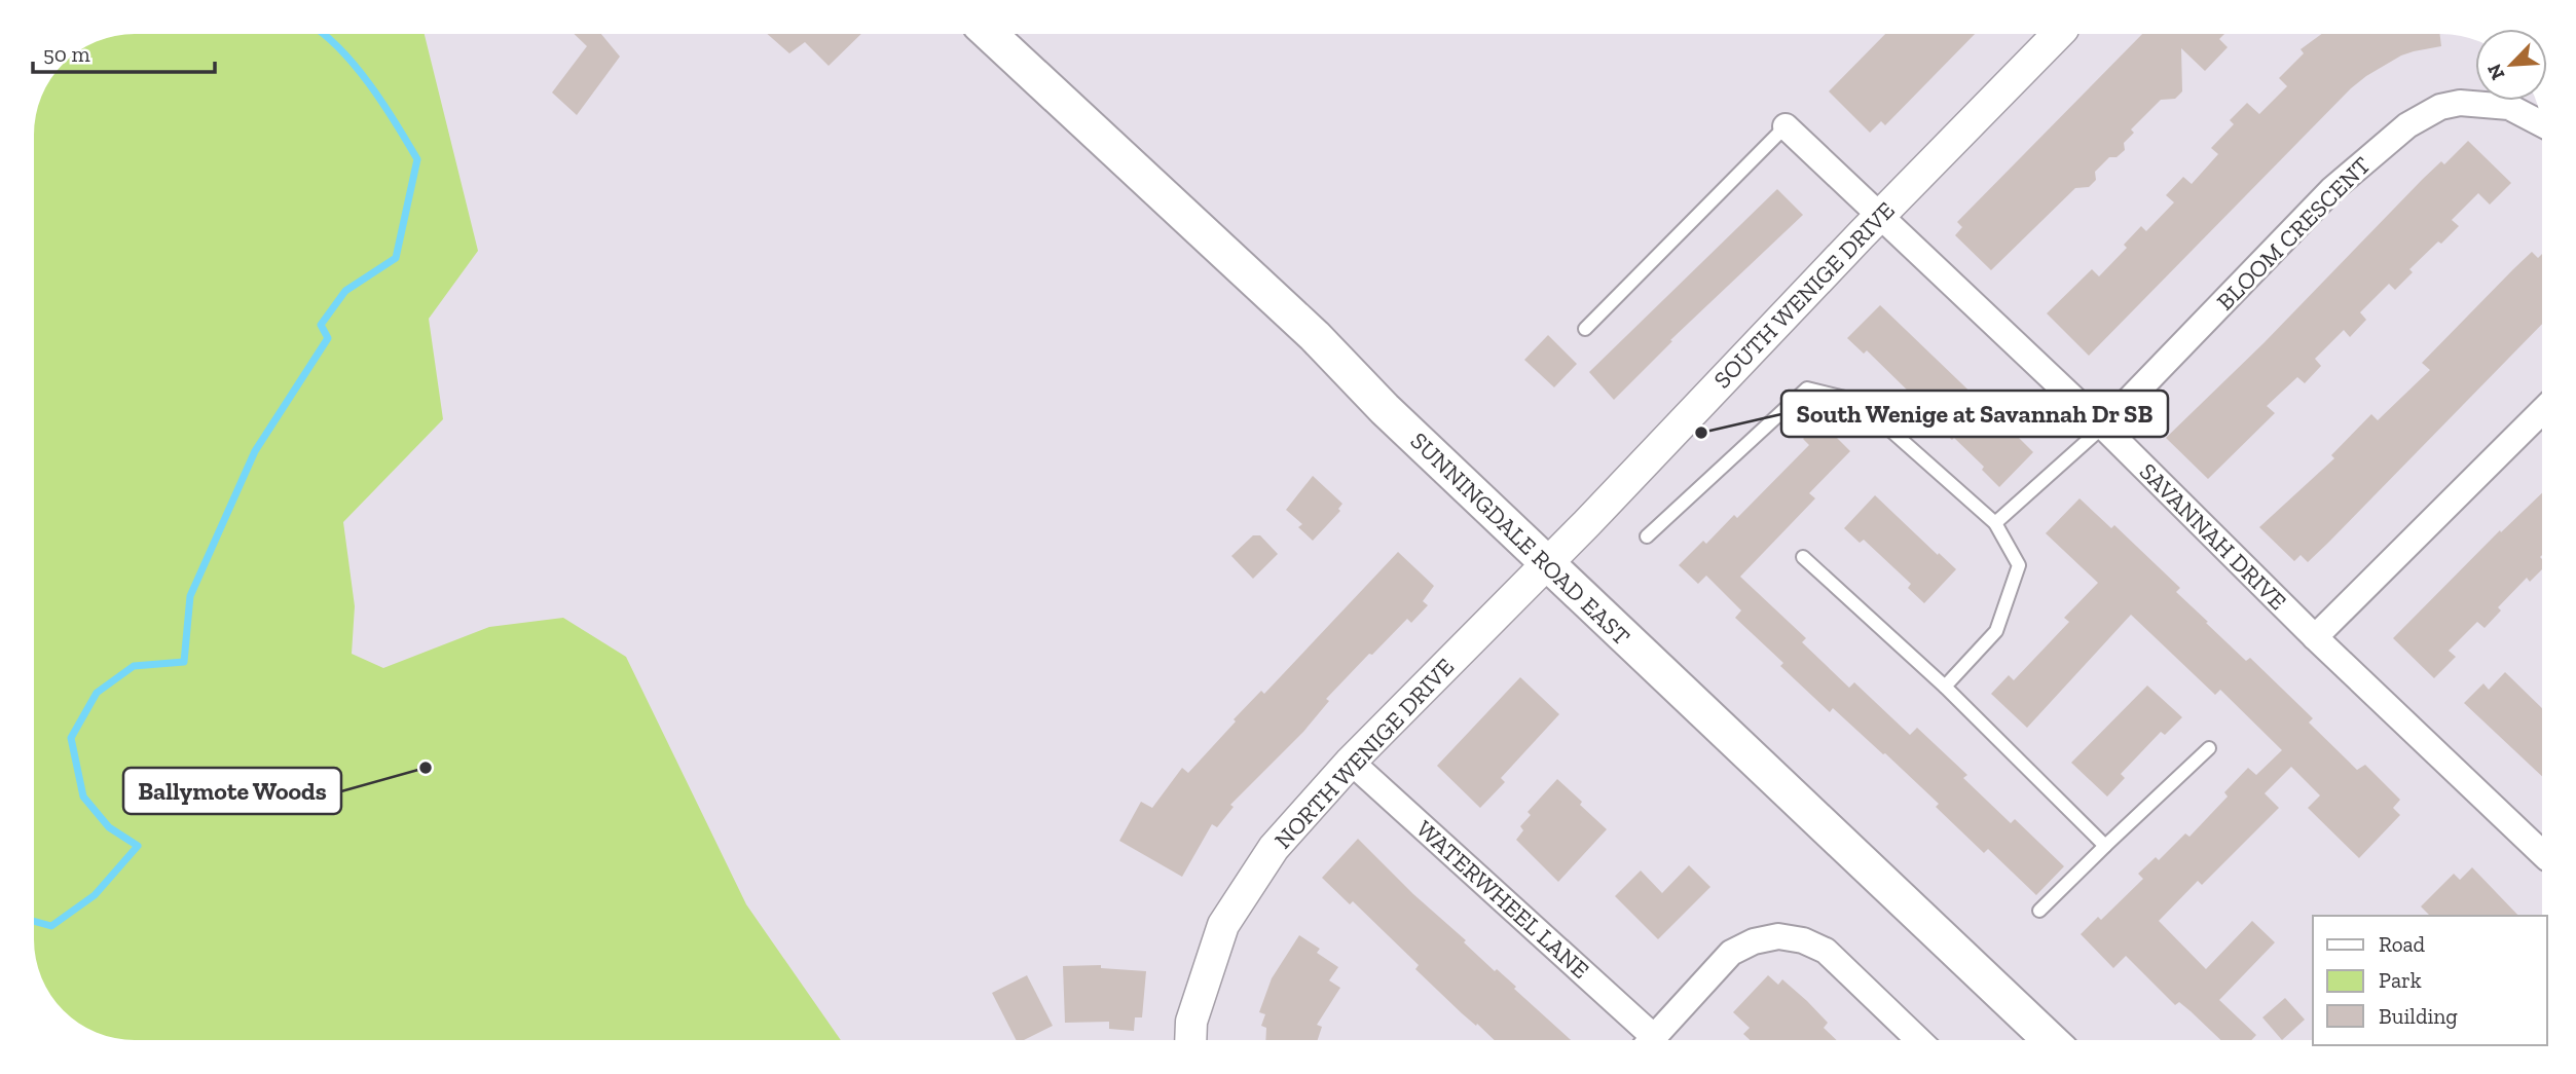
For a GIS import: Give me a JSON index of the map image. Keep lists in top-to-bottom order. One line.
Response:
{"streets":{"main road":["SUNNINGDALE ROAD EAST"],"street":["BLOOM CRESCENT","SOUTH WENIGE DRIVE","SAVANNAH DRIVE","NORTH WENIGE DRIVE","WATERWHEEL LANE"]},"crossings":[["BLOOM CRESCENT","SAVANNAH DRIVE"],["SOUTH WENIGE DRIVE","SAVANNAH DRIVE"],["SOUTH WENIGE DRIVE","SUNNINGDALE ROAD EAST"],["SOUTH WENIGE DRIVE","NORTH WENIGE DRIVE"],["SUNNINGDALE ROAD EAST","NORTH WENIGE DRIVE"],["NORTH WENIGE DRIVE","WATERWHEEL LANE"]],"places":["South Wenige at Savannah Dr SB","Ballymote Woods"],"legend":["Road","Park","Building"],"scale_bar":"50 m","north":"bottom left"}
